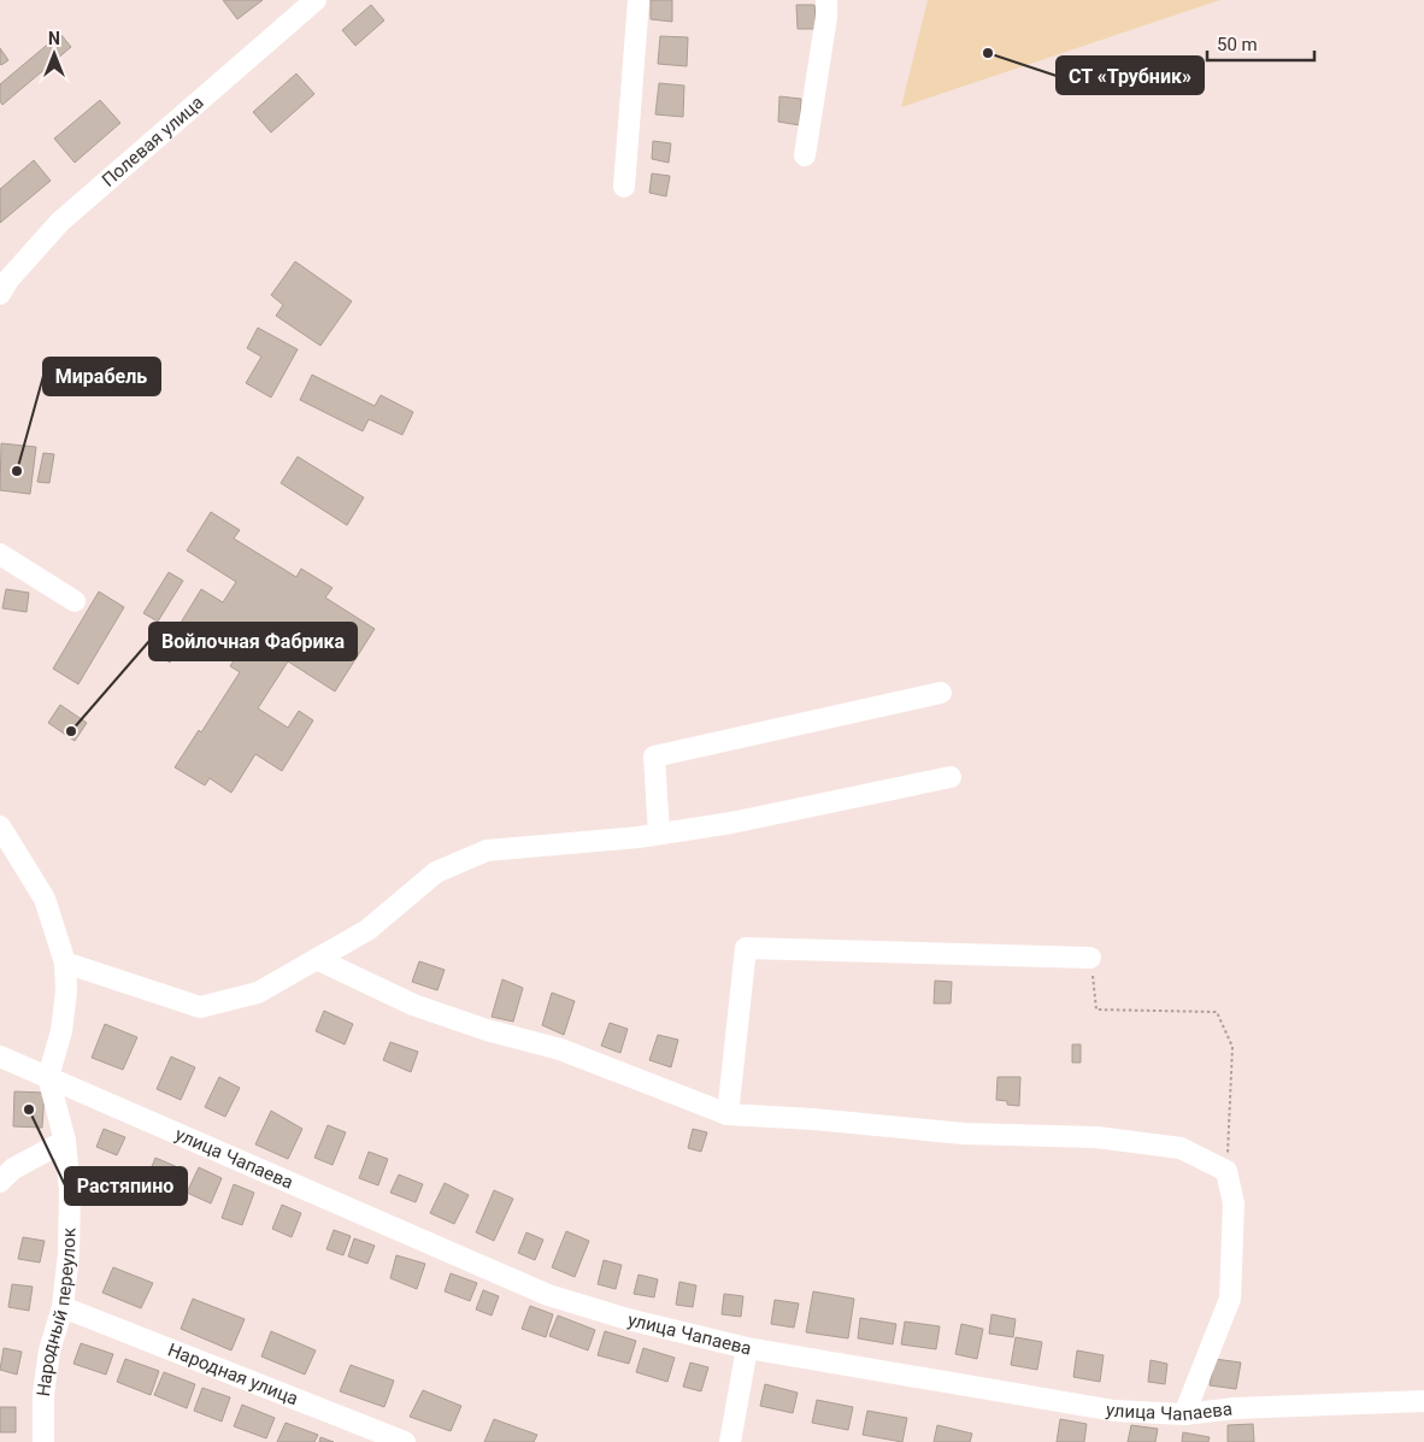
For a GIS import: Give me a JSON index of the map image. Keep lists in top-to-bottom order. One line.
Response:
{"streets":{"street":["Полевая улица","улица Чапаева","Народный переулок","Народная улица"]},"crossings":[["улица Чапаева","Народный переулок"],["Народный переулок","Народная улица"]],"places":["СТ «Трубник»","Мирабель","Войлочная Фабрика","Растяпино"],"scale_bar":"50 m","north":"top"}
